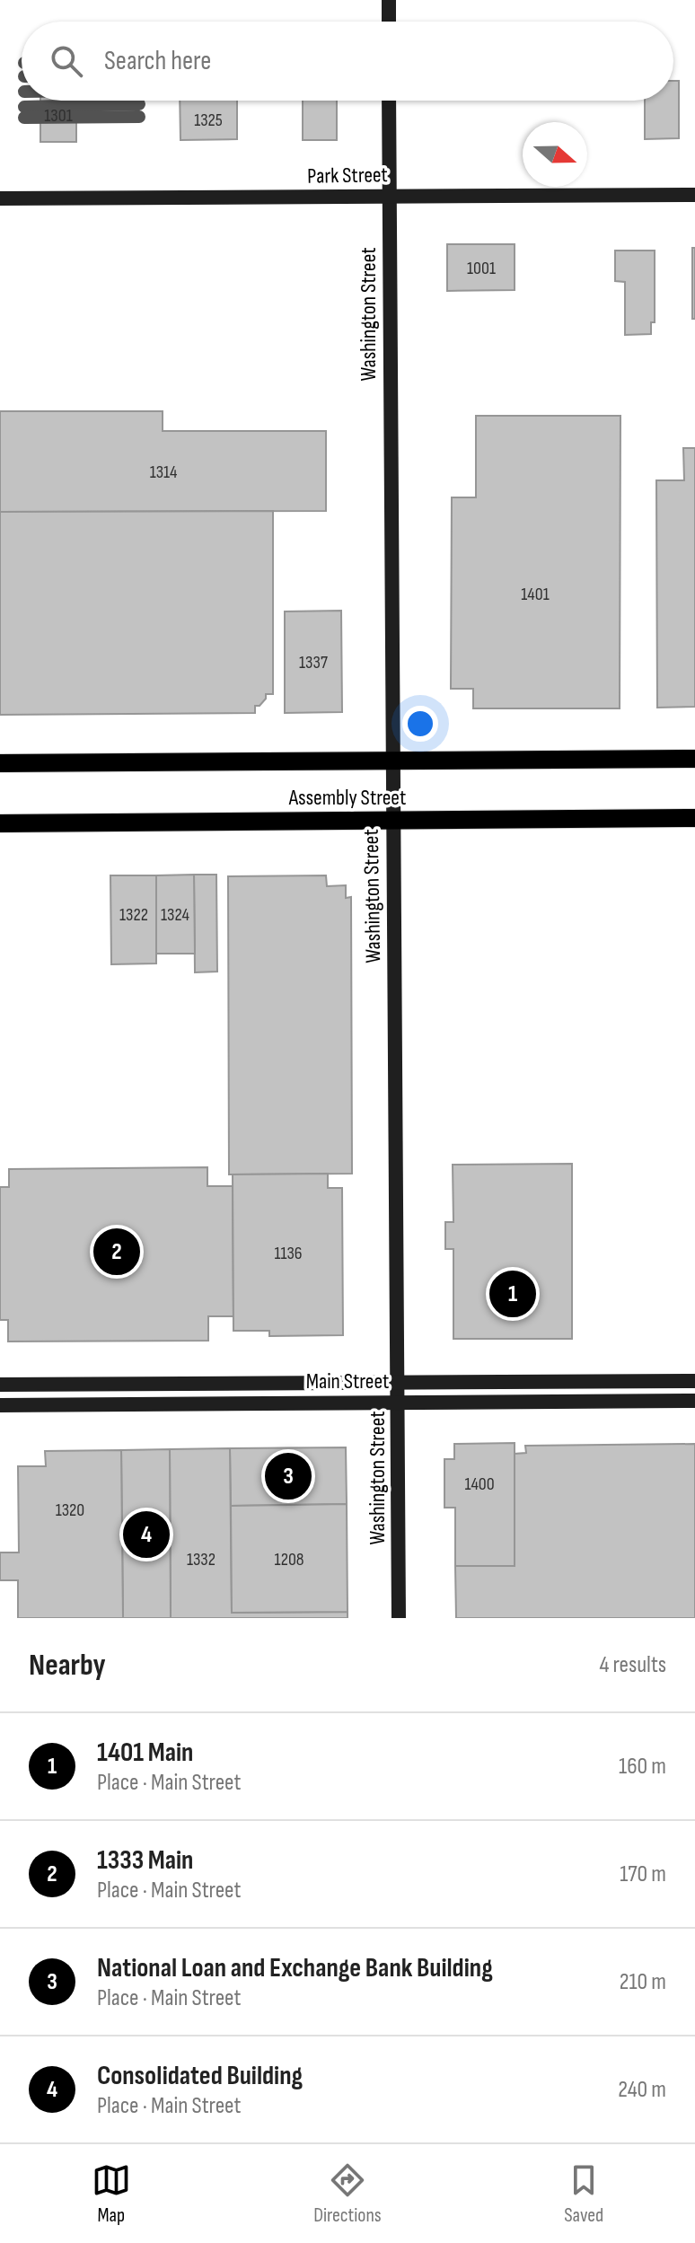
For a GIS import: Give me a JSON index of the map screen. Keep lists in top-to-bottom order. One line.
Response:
{"streets":{"main road":["Assembly Street"],"street":["Park Street","Washington Street","Main Street"]},"crossings":[["Park Street","Washington Street"],["Washington Street","Assembly Street"],["Washington Street","Main Street"]],"house_numbers":["1301","1325","1001","1314","1401","1337","1322","1324","1136","1400","1320","1332","1208"],"north":"right","page":{"search":"Search here","pins":["2","1","3","4"],"heading":["Nearby","4 results"],"list":[{"mark":"1","name":"1401 Main","note":"Place · Main Street","value":"160 m"},{"mark":"2","name":"1333 Main","note":"Place · Main Street","value":"170 m"},{"mark":"3","name":"National Loan and Exchange Bank Building","note":"Place · Main Street","value":"210 m"},{"mark":"4","name":"Consolidated Building","note":"Place · Main Street","value":"240 m"}],"nav":["Map","Directions","Saved"]}}
